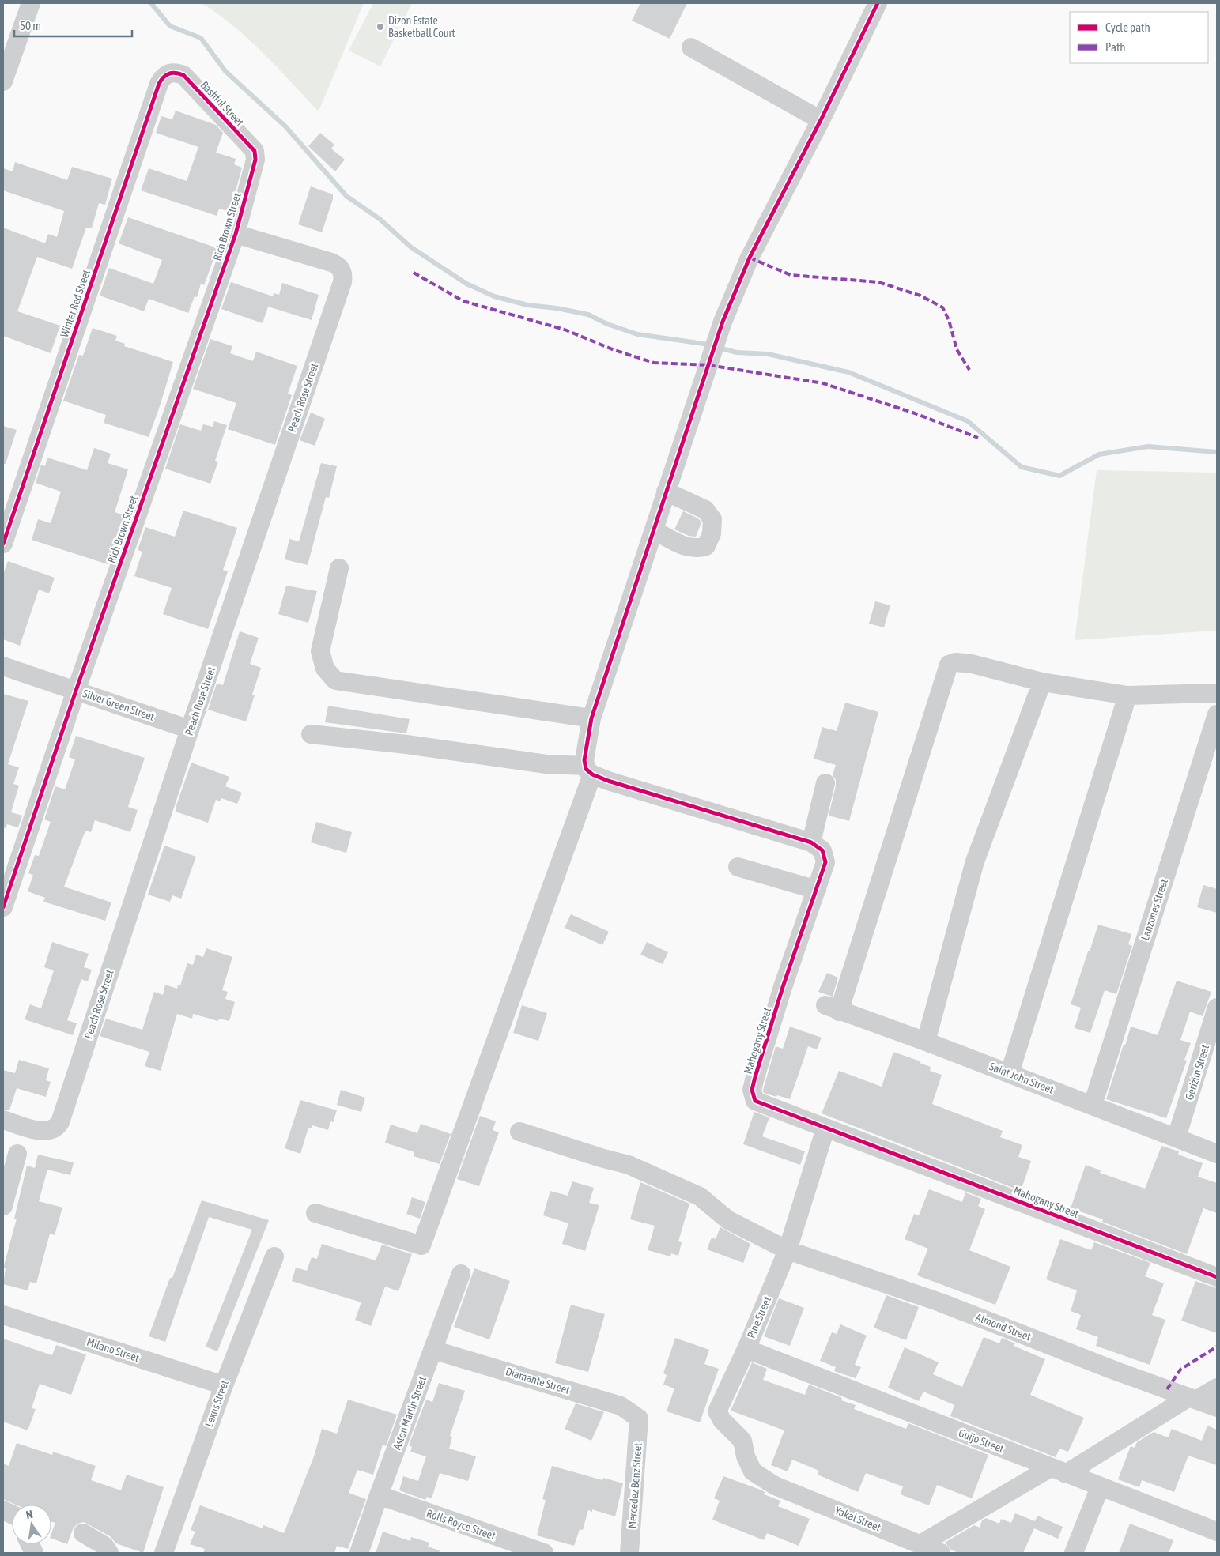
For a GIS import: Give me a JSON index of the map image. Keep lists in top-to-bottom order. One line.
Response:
{"streets":{"street":["Bashful Street","Rich Brown Street","Winter Red Street","Peach Rose Street","Silver Green Street","Lanzones Street","Mahogany Street","Gerizim Street","Saint John Street","Pine Street","Almond Street","Milano Street","Diamante Street","Lexus Street","Aston Martin Street","Guijo Street","Mercedez Benz Street","Yakal Street","Rolls Royce Street"]},"crossings":[["Bashful Street","Rich Brown Street"],["Bashful Street","Winter Red Street"],["Rich Brown Street","Peach Rose Street"],["Rich Brown Street","Silver Green Street"],["Peach Rose Street","Silver Green Street"],["Lanzones Street","Saint John Street"],["Mahogany Street","Pine Street"],["Gerizim Street","Saint John Street"],["Pine Street","Almond Street"],["Pine Street","Guijo Street"],["Pine Street","Yakal Street"],["Milano Street","Lexus Street"],["Diamante Street","Aston Martin Street"],["Diamante Street","Mercedez Benz Street"],["Aston Martin Street","Rolls Royce Street"]],"places":["Dizon Estate Basketball Court"],"legend":["Cycle path","Path"],"scale_bar":"50 m","north":"top"}
